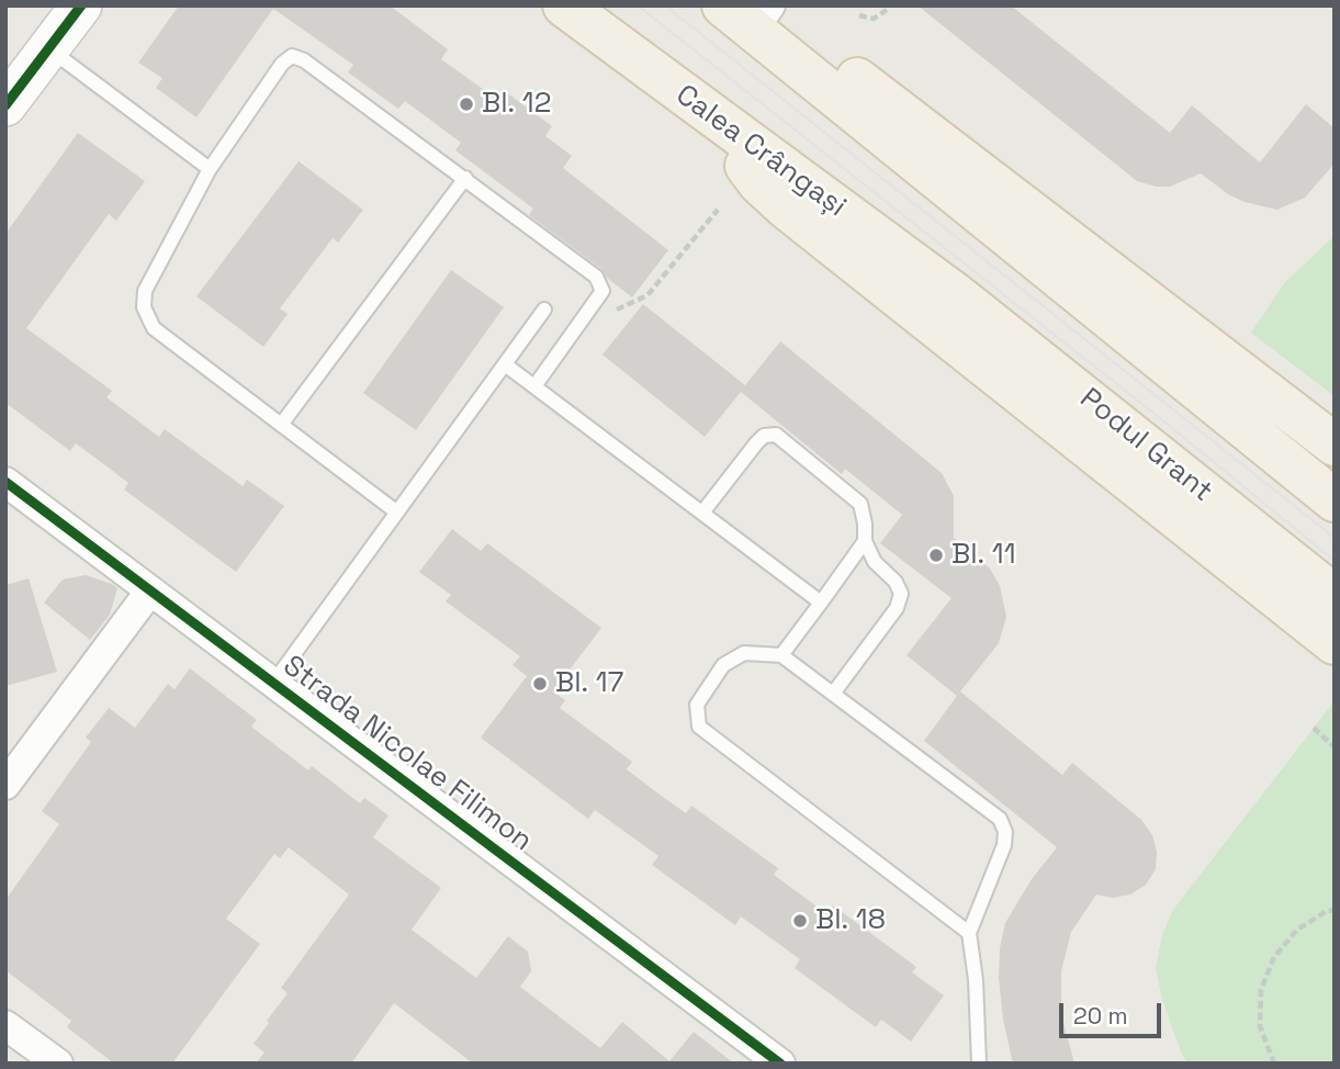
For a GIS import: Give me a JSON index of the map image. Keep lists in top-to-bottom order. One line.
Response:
{"streets":{"main road":["Calea Crângași","Podul Grant"],"street":["Strada Nicolae Filimon"]},"crossings":[["Calea Crângași","Podul Grant"]],"places":["Bl. 12","Bl. 11","Bl. 17","Bl. 18"],"scale_bar":"20 m"}
